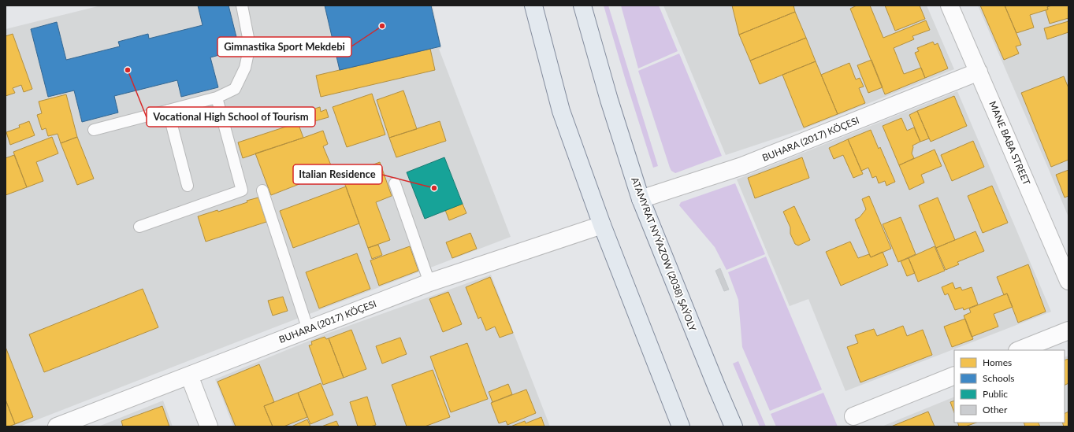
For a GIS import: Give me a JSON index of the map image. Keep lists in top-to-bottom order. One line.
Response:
{"streets":{"main road":["ATAMYRAT NYÝAZOW (2038) ŞAÝOLY"],"street":["BUHARA (2017) KÖÇESI","MANE BABA STREET"]},"crossings":[["BUHARA (2017) KÖÇESI","MANE BABA STREET"],["BUHARA (2017) KÖÇESI","ATAMYRAT NYÝAZOW (2038) ŞAÝOLY"]],"places":["Gimnastika Sport Mekdebi","Vocational High School of Tourism","Italian Residence"],"legend":["Homes","Schools","Public","Other"]}
